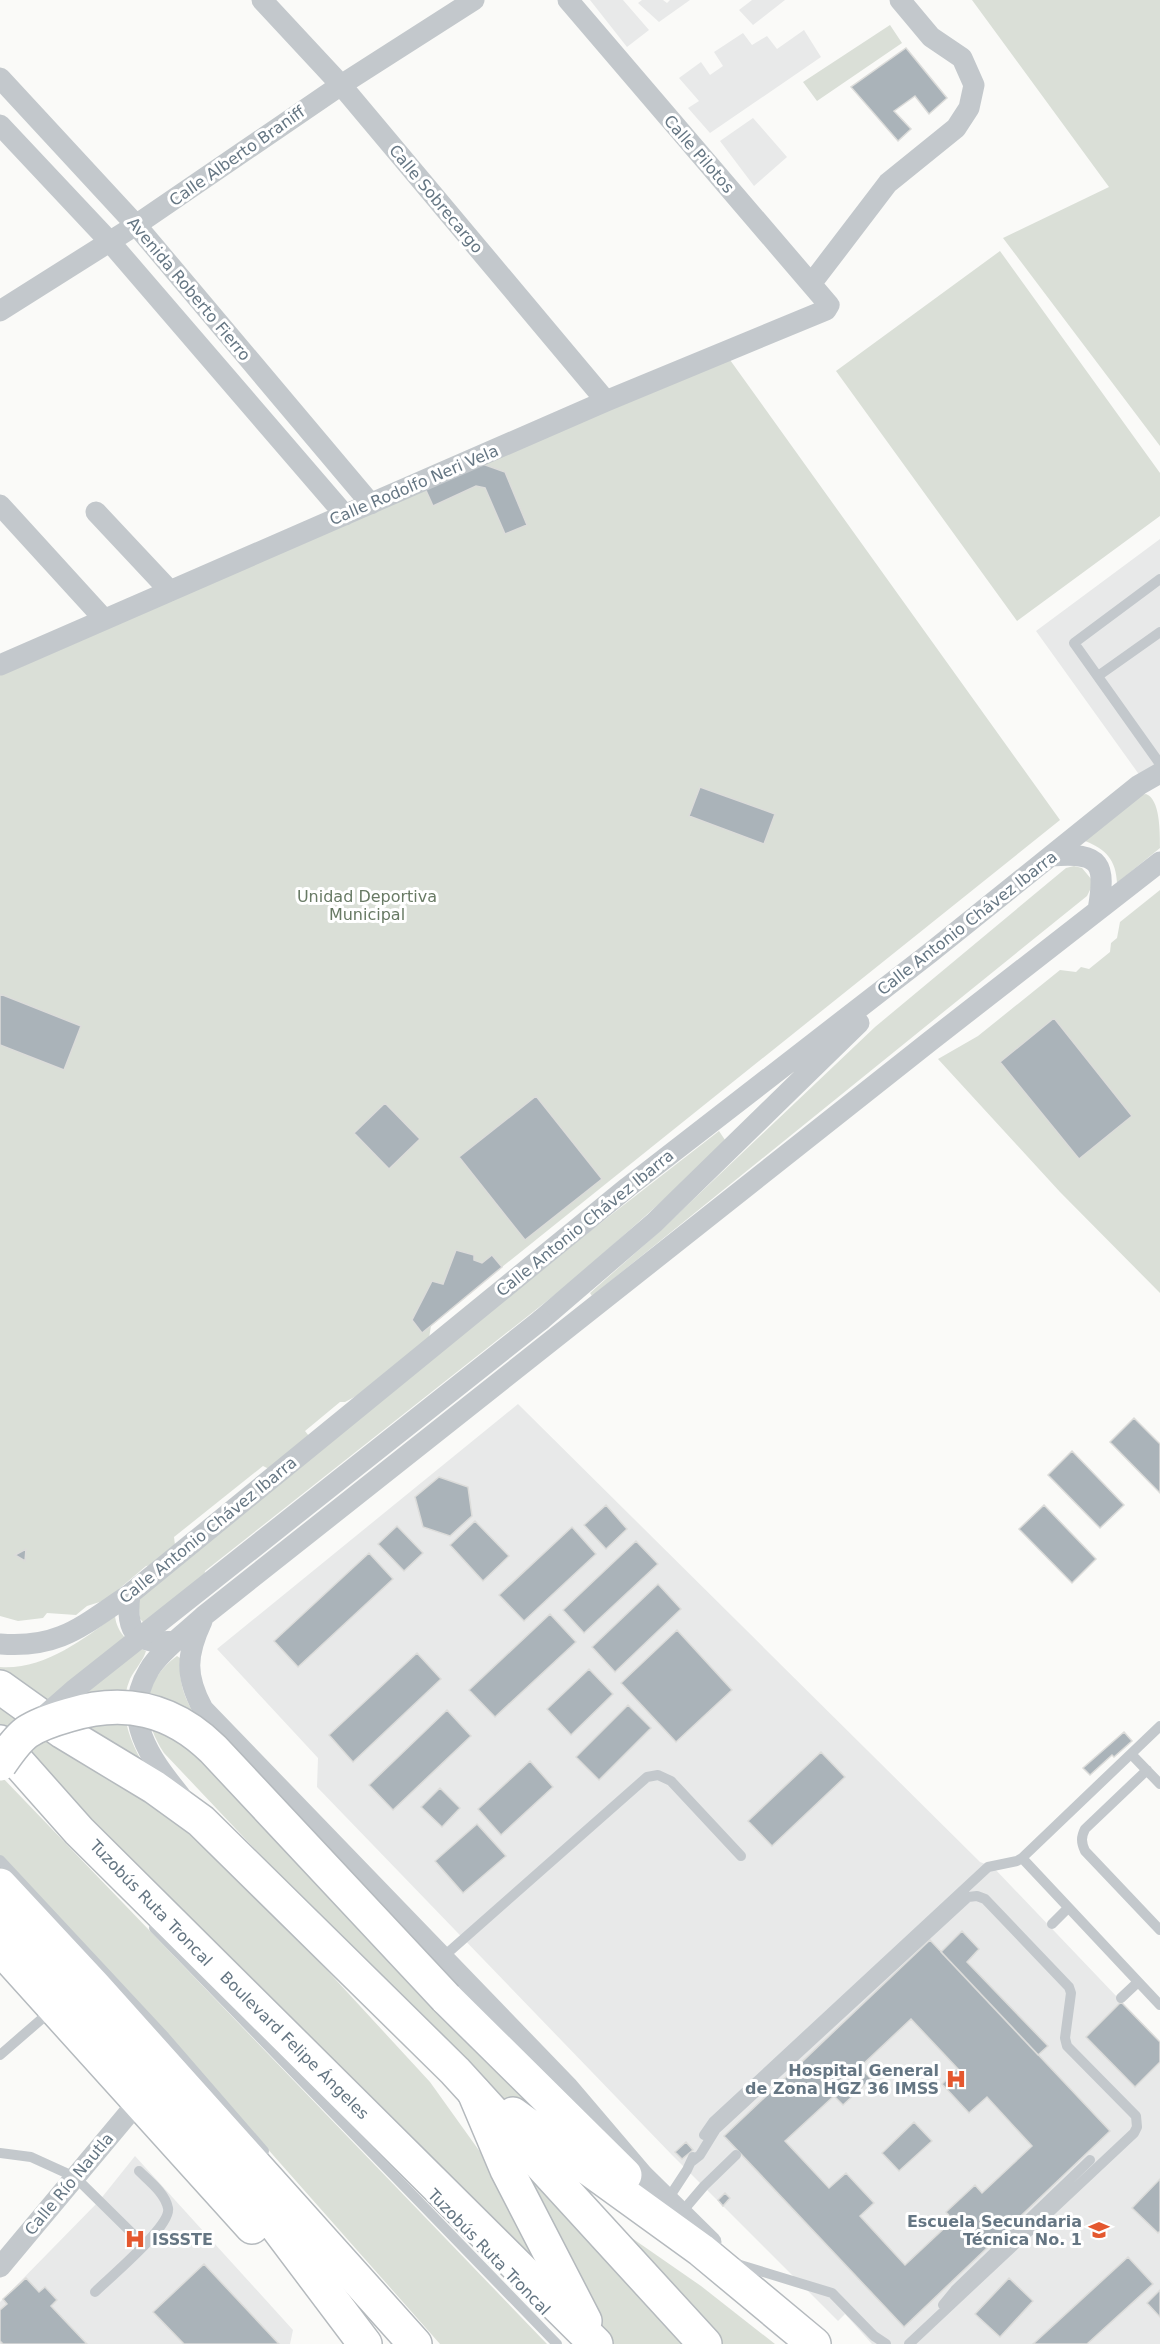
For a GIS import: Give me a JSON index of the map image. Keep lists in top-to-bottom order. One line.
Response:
{"streets":{"main road":["Boulevard Felipe Ángeles"],"street":["Calle Pilotos","Calle Alberto Braniff","Calle Sobrecargo","Avenida Roberto Fierro","Calle Rodolfo Neri Vela","Calle Antonio Chávez Ibarra","Calle Río Nautla"],"lane":["Tuzobús Ruta Troncal"]},"crossings":[["Calle Pilotos","Calle Rodolfo Neri Vela"],["Calle Alberto Braniff","Calle Sobrecargo"],["Calle Alberto Braniff","Avenida Roberto Fierro"],["Calle Sobrecargo","Calle Rodolfo Neri Vela"],["Avenida Roberto Fierro","Calle Rodolfo Neri Vela"]],"parks":["Unidad Deportiva Municipal"],"places":{"hospital":["Hospital General de Zona HGZ 36 IMSS","ISSSTE"],"school or university":["Escuela Secundaria Técnica No. 1"]}}
